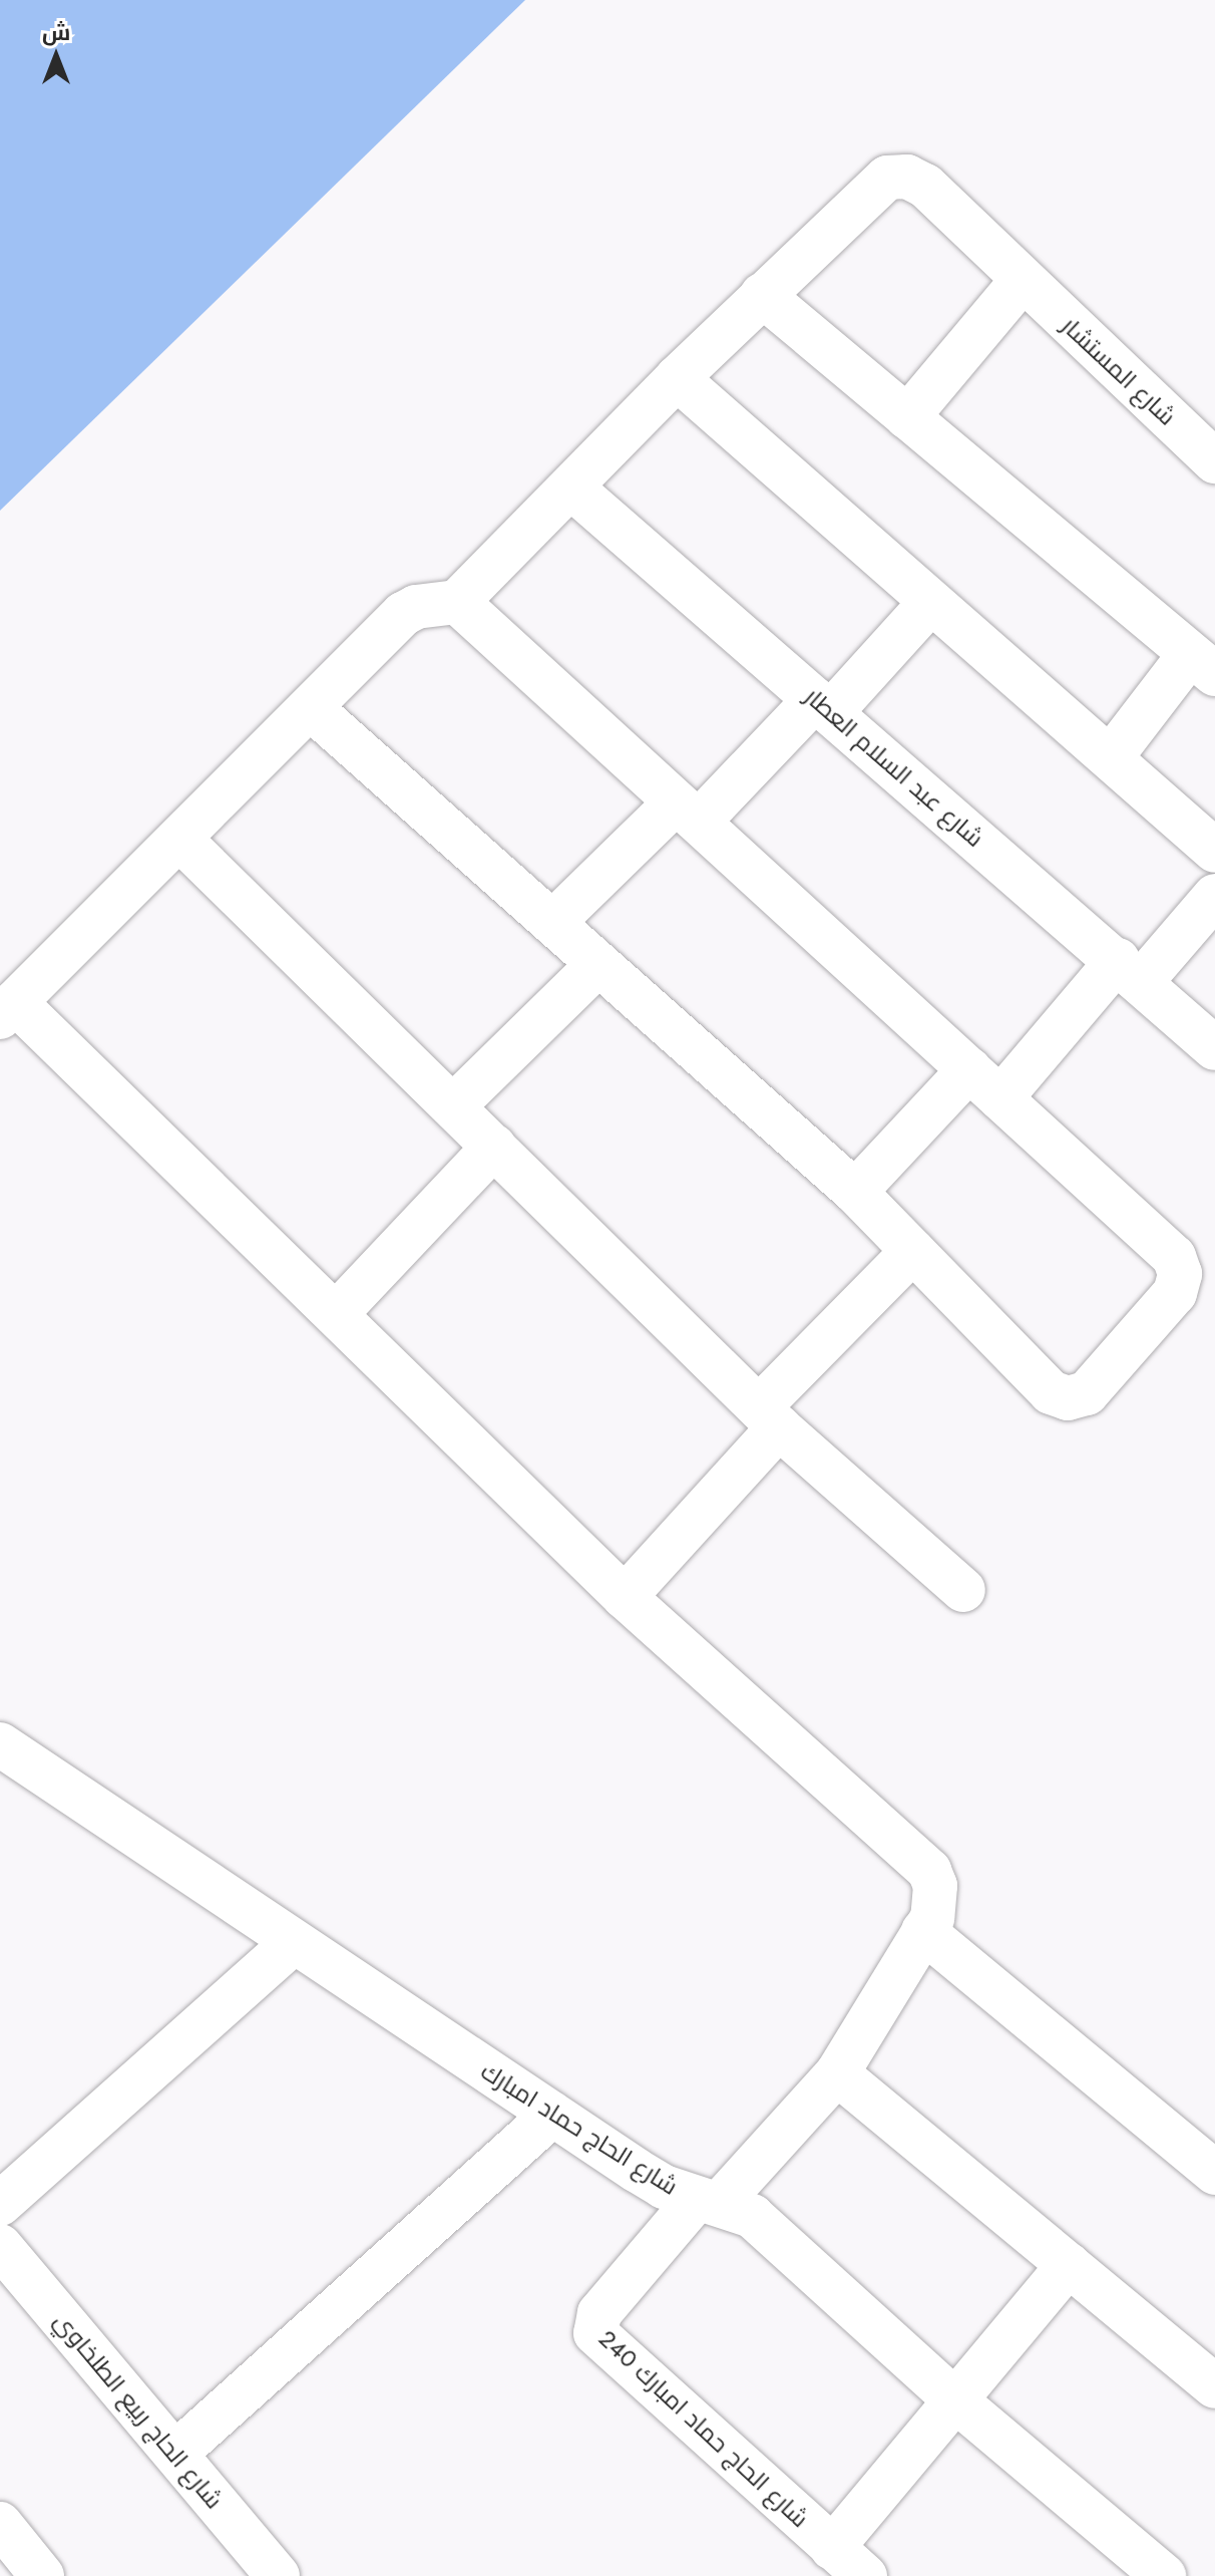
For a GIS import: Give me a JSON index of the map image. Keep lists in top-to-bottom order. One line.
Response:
{"streets":{"street":["شارع المستشار","شارع عبد السلام العطار","شارع الحاج حماد امبارك","شارع الحاج ربيع الطلخاوي","شارع الحاج حماد امبارك 240"]},"crossings":[["شارع المستشار","شارع عبد السلام العطار"],["شارع الحاج حماد امبارك","شارع الحاج حماد امبارك 240"]],"north":"top"}
